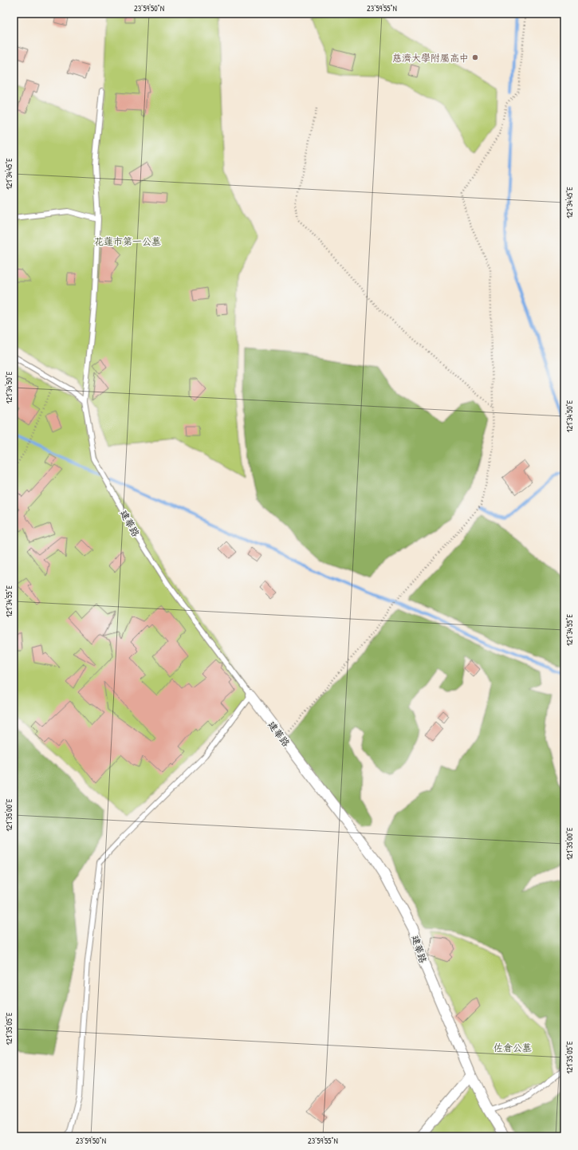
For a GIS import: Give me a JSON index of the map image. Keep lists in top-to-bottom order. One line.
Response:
{"streets":{"street":["建華路"]},"parks":["花蓮市第一公墓","佐倉公墓"],"places":["慈濟大學附屬高中"],"coordinates":["23°59'50\"N","23°59'55\"N","121°34'45\"E","121°34'50\"E","121°34'55\"E","121°35'00\"E","121°35'05\"E"]}
